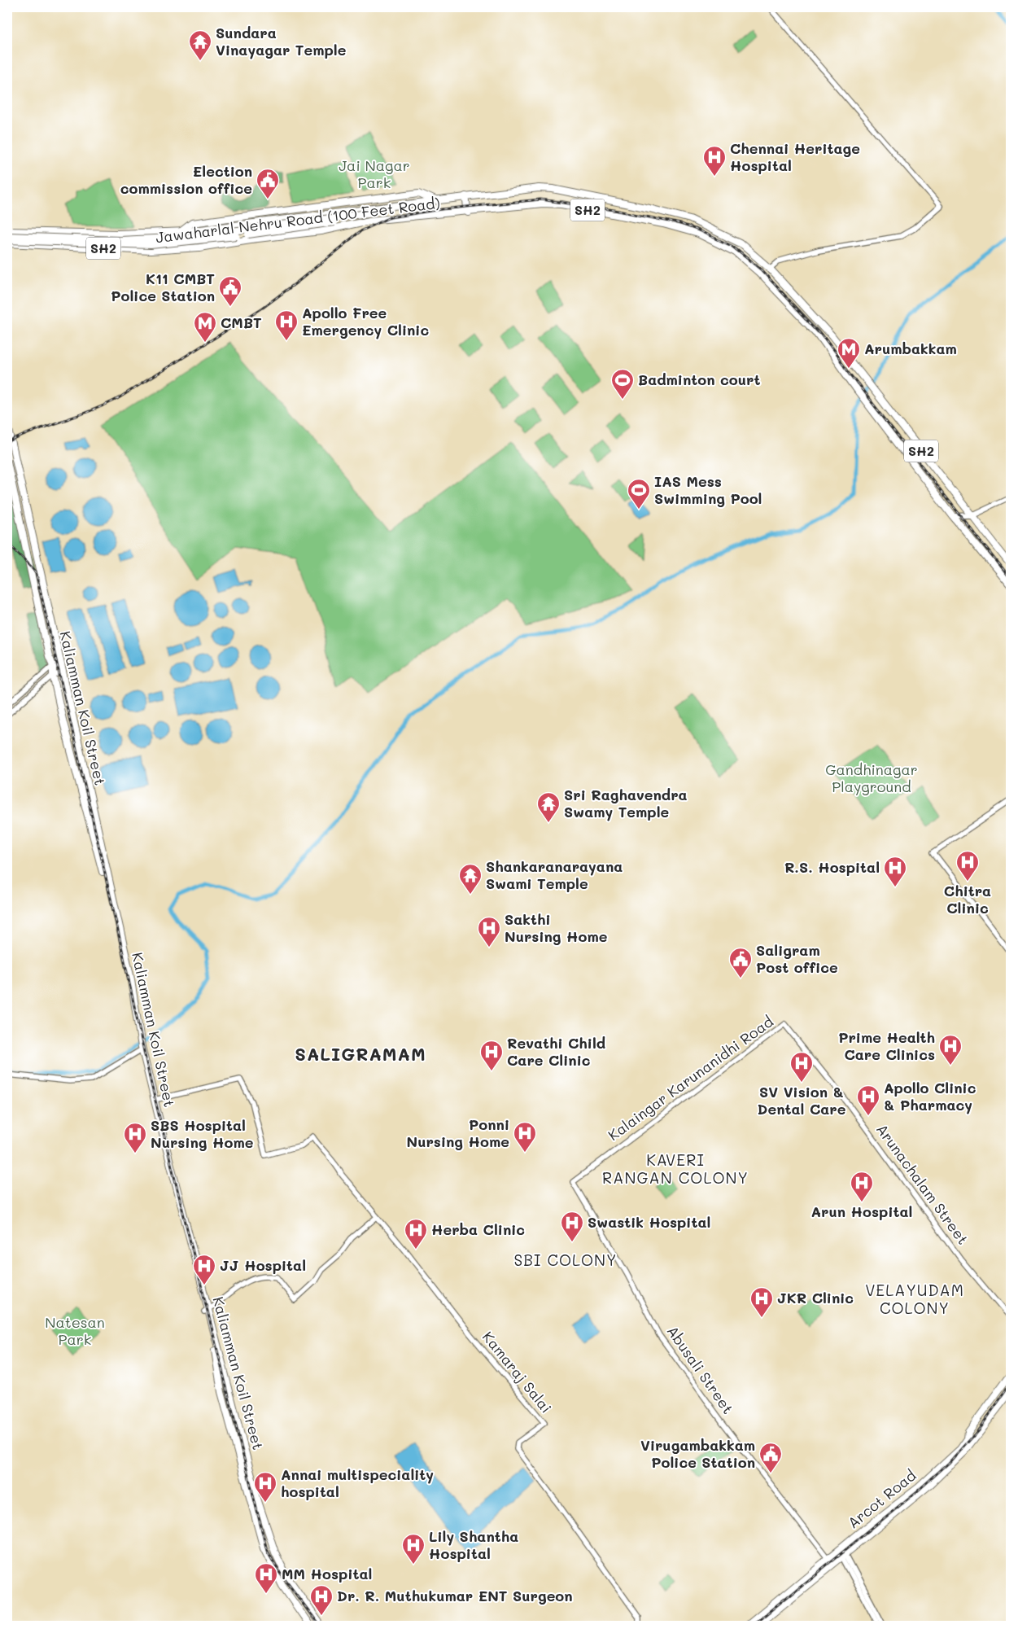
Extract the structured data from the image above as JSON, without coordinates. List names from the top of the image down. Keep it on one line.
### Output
{"streets":{"main road":["SH2","Jawaharlal Nehru Road (100 Feet Road)","Kaliamman Koil Street","Arcot Road"],"street":["Kalaingar Karunanidhi Road","Arunachalam Street","Abusali Street","Kamaraj Salai"]},"crossings":[["Kaliamman Koil Street","Kamaraj Salai"],["Kalaingar Karunanidhi Road","Arunachalam Street"],["Kalaingar Karunanidhi Road","Abusali Street"],["Abusali Street","Arcot Road"]],"districts":["SALIGRAMAM","KAVERI RANGAN COLONY","SBI COLONY","VELAYUDAM COLONY"],"parks":["Jai Nagar Park","Gandhinagar Playground","Natesan Park"],"places":{"temple":["Sundara Vinayagar Temple","Sri Raghavendra Swamy Temple","Shankaranarayana Swami Temple"],"hospital":["Chennai Heritage Hospital","Apollo Free Emergency Clinic","Chitra Clinic","R.S. Hospital","Sakthi Nursing Home","Prime Health Care Clinics","Revathi Child Care Clinic","SV Vision & Dental Care","Apollo Clinic & Pharmacy","Ponni Nursing Home","SBS Hospital Nursing Home","Arun Hospital","Swastik Hospital","Herba Clinic","JJ Hospital","JKR Clinic","Annai multispeciality hospital","Lily Shantha Hospital","MM Hospital","Dr. R. Muthukumar ENT Surgeon"],"public building":["Election commission office","K11 CMBT Police Station","Saligram Post office","Virugambakkam Police Station"],"metro station":["CMBT","Arumbakkam"],"sports":["Badminton court","IAS Mess Swimming Pool"]}}
